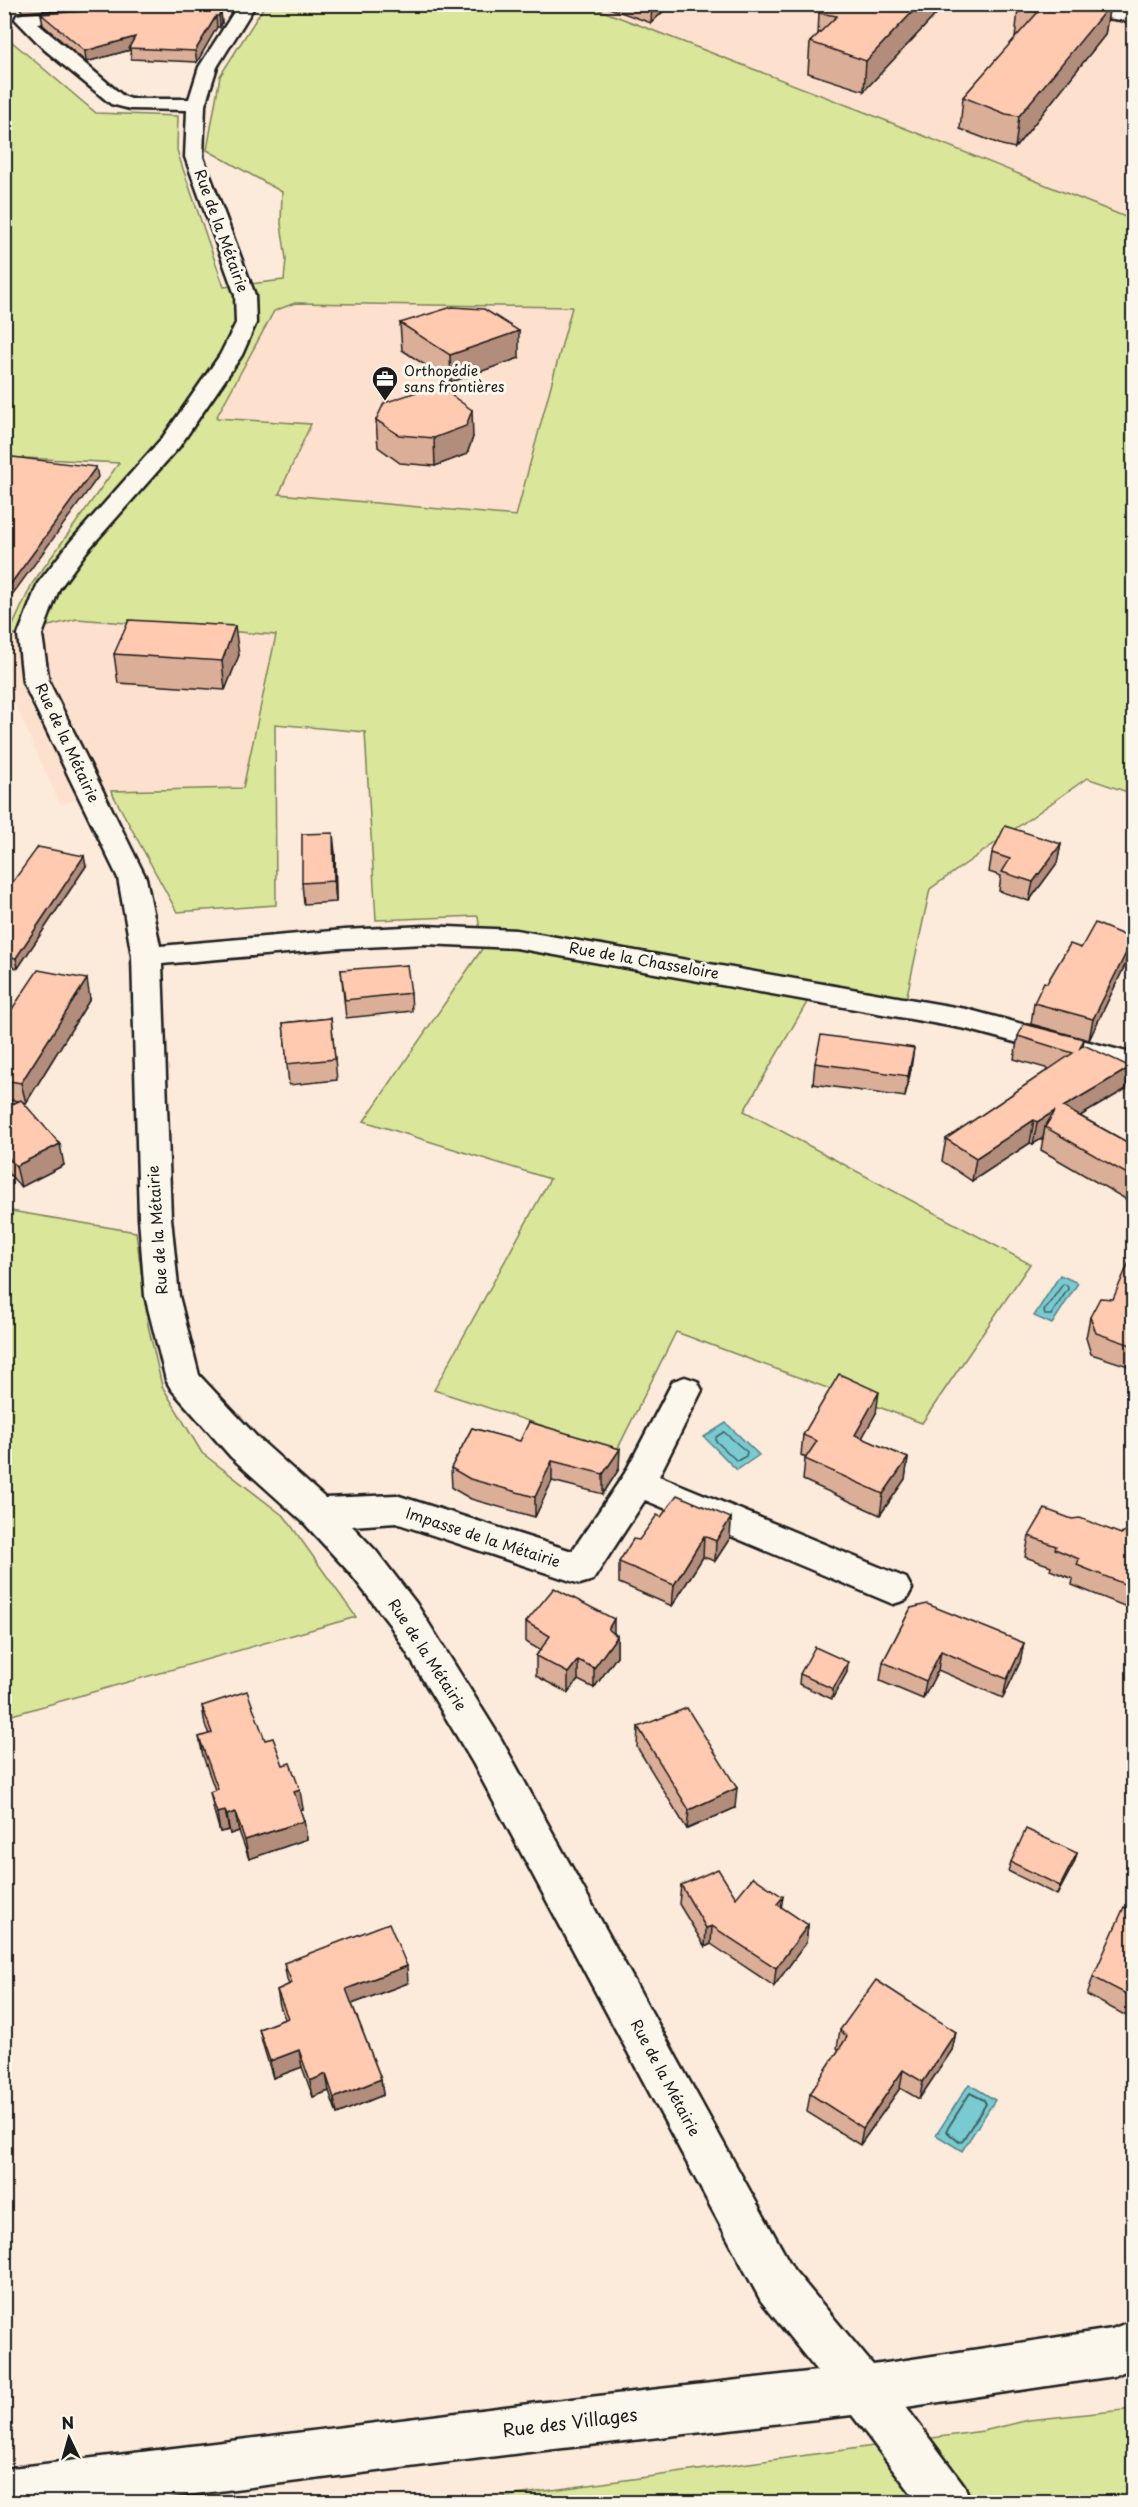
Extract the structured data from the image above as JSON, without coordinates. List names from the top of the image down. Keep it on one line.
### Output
{"streets":{"street":["Rue de la Métairie","Rue de la Chasseloire","Impasse de la Métairie","Rue des Villages"]},"crossings":[["Rue de la Métairie","Rue de la Chasseloire"],["Rue de la Métairie","Impasse de la Métairie"],["Rue de la Métairie","Rue des Villages"]],"places":{"office":["Orthopédie sans frontières"]},"north":"top"}
